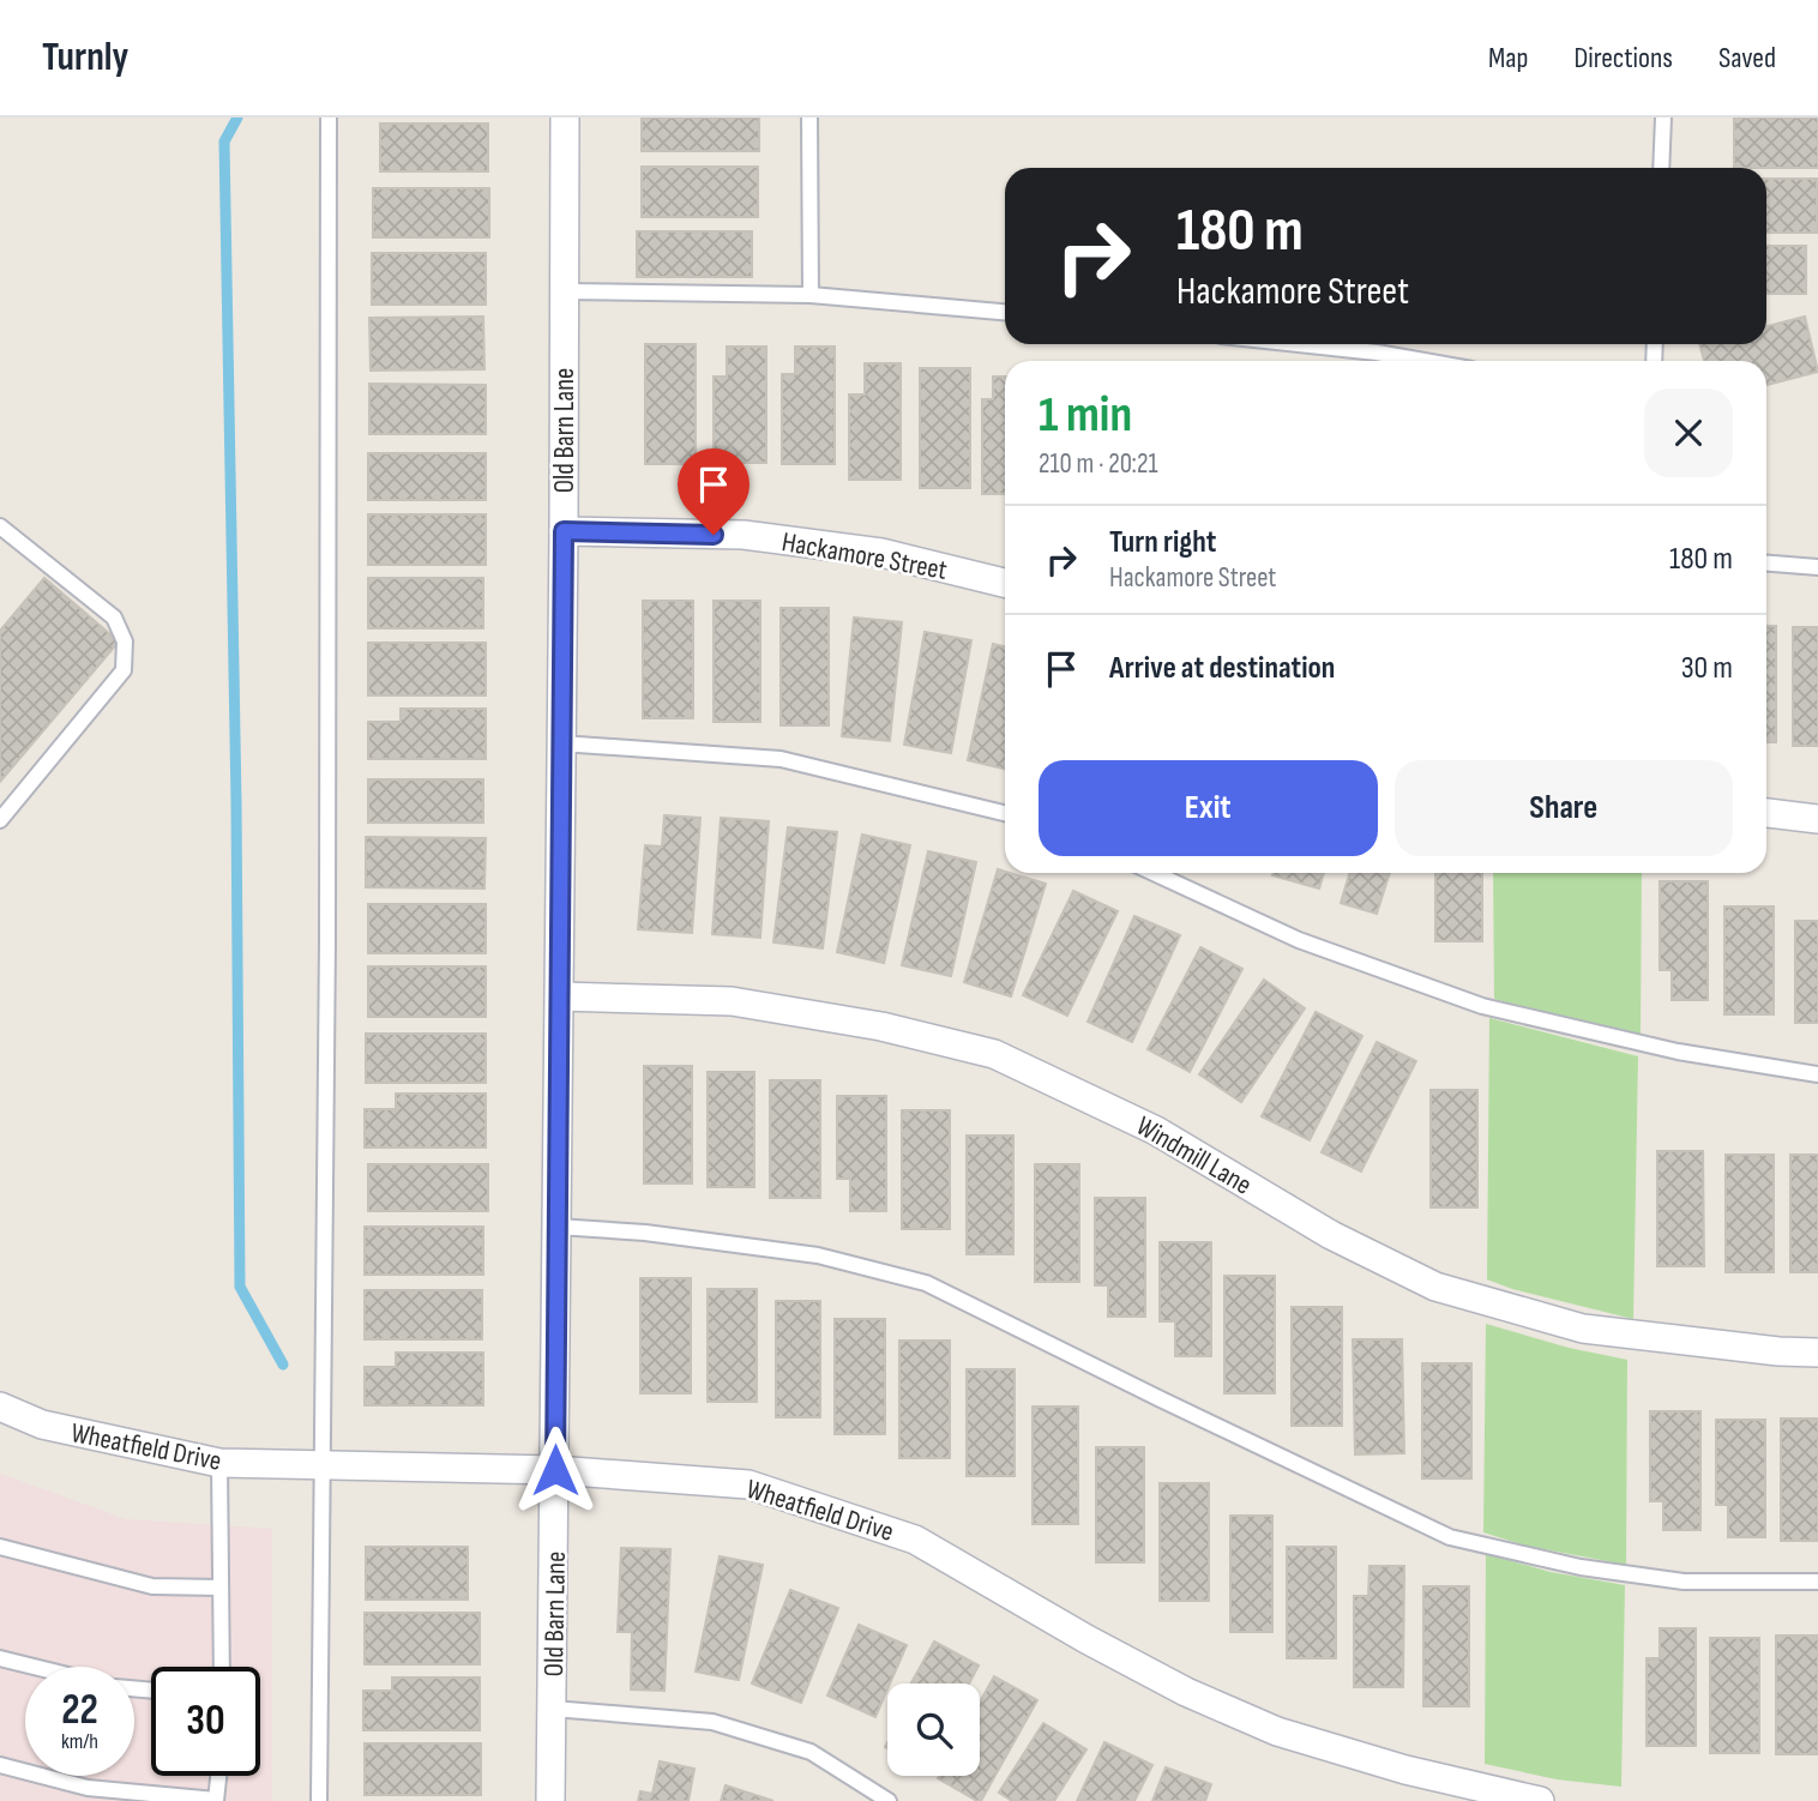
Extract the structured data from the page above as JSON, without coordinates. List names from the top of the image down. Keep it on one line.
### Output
{"streets":{"street":["Old Barn Lane","Hackamore Street","Windmill Lane","Wheatfield Drive"]},"crossings":[["Old Barn Lane","Hackamore Street"],["Old Barn Lane","Windmill Lane"],["Old Barn Lane","Wheatfield Drive"]],"page":{"header":"Turnly","nav":["Map","Directions","Saved"],"turn":["180 m","Hackamore Street"],"heading":["1 min","210 m · 20:21"],"list":[{"name":"Turn right","note":"Hackamore Street","value":"180 m"},{"name":"Arrive at destination","value":"30 m"}],"buttons":["Exit","Share"],"speed":"22 km/h","limit":"30"}}
